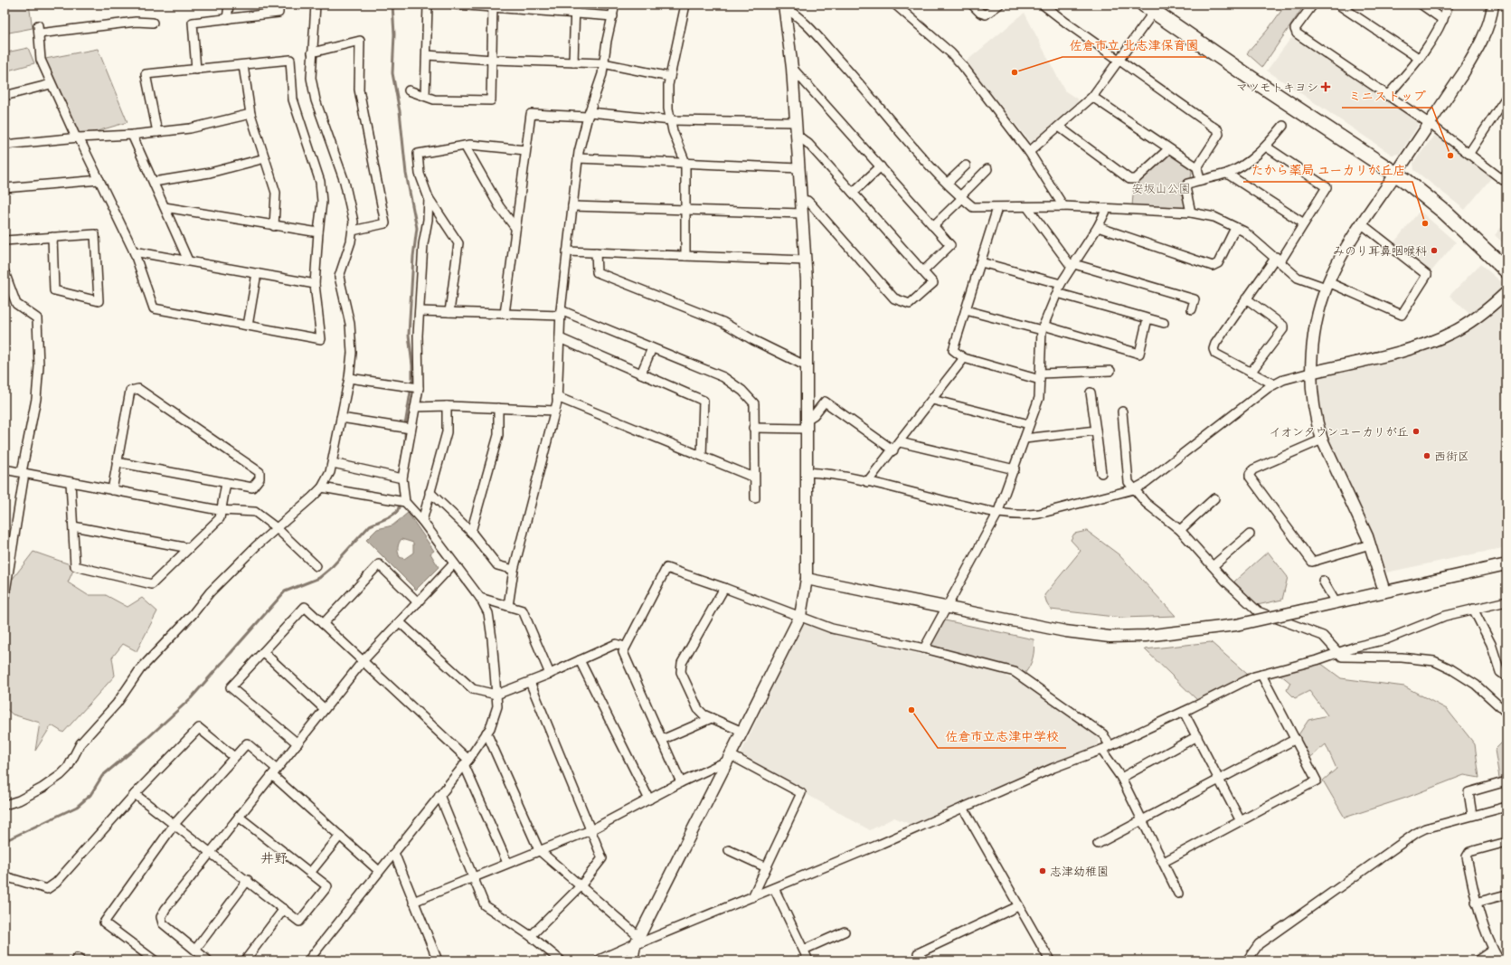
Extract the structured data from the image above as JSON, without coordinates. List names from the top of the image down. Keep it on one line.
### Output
{"districts":["井野"],"parks":["安坂山公園"],"places":{"other":["佐倉市立 北志津保育園","ミニストップ","たから薬局 ユーカリが丘店","みのり耳鼻咽喉科","イオンタウンユーカリが丘","西街区","佐倉市立志津中学校","志津幼稚園"],"health":["マツモトキヨシ"]}}
